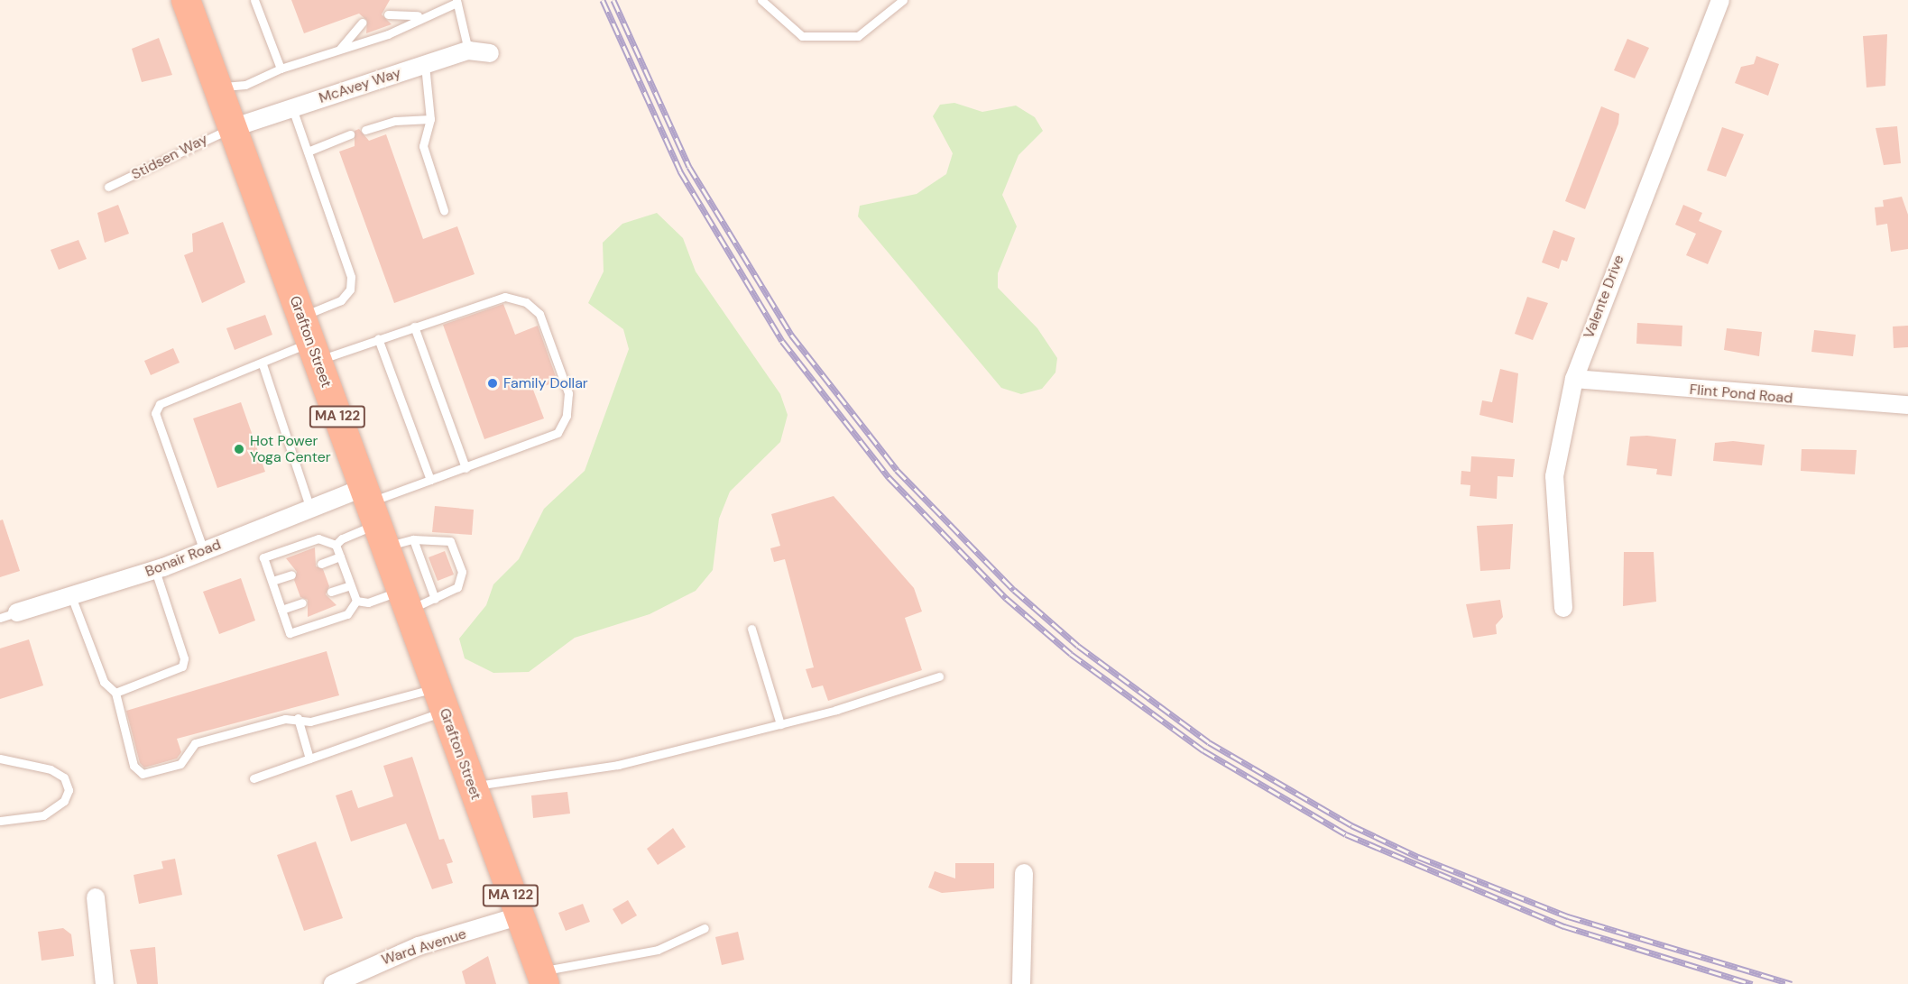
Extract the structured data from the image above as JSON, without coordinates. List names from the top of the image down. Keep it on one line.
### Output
{"streets":{"highway":["Grafton Street","MA 122"],"street":["McAvey Way","Valente Drive","Flint Pond Road","Bonair Road","Ward Avenue"],"lane":["Stidsen Way"]},"crossings":[["McAvey Way","Stidsen Way"],["McAvey Way","Grafton Street"],["Stidsen Way","Grafton Street"],["Valente Drive","Flint Pond Road"],["Grafton Street","MA 122"],["Grafton Street","Bonair Road"],["MA 122","Ward Avenue"]],"places":["Family Dollar","Hot Power Yoga Center"]}
